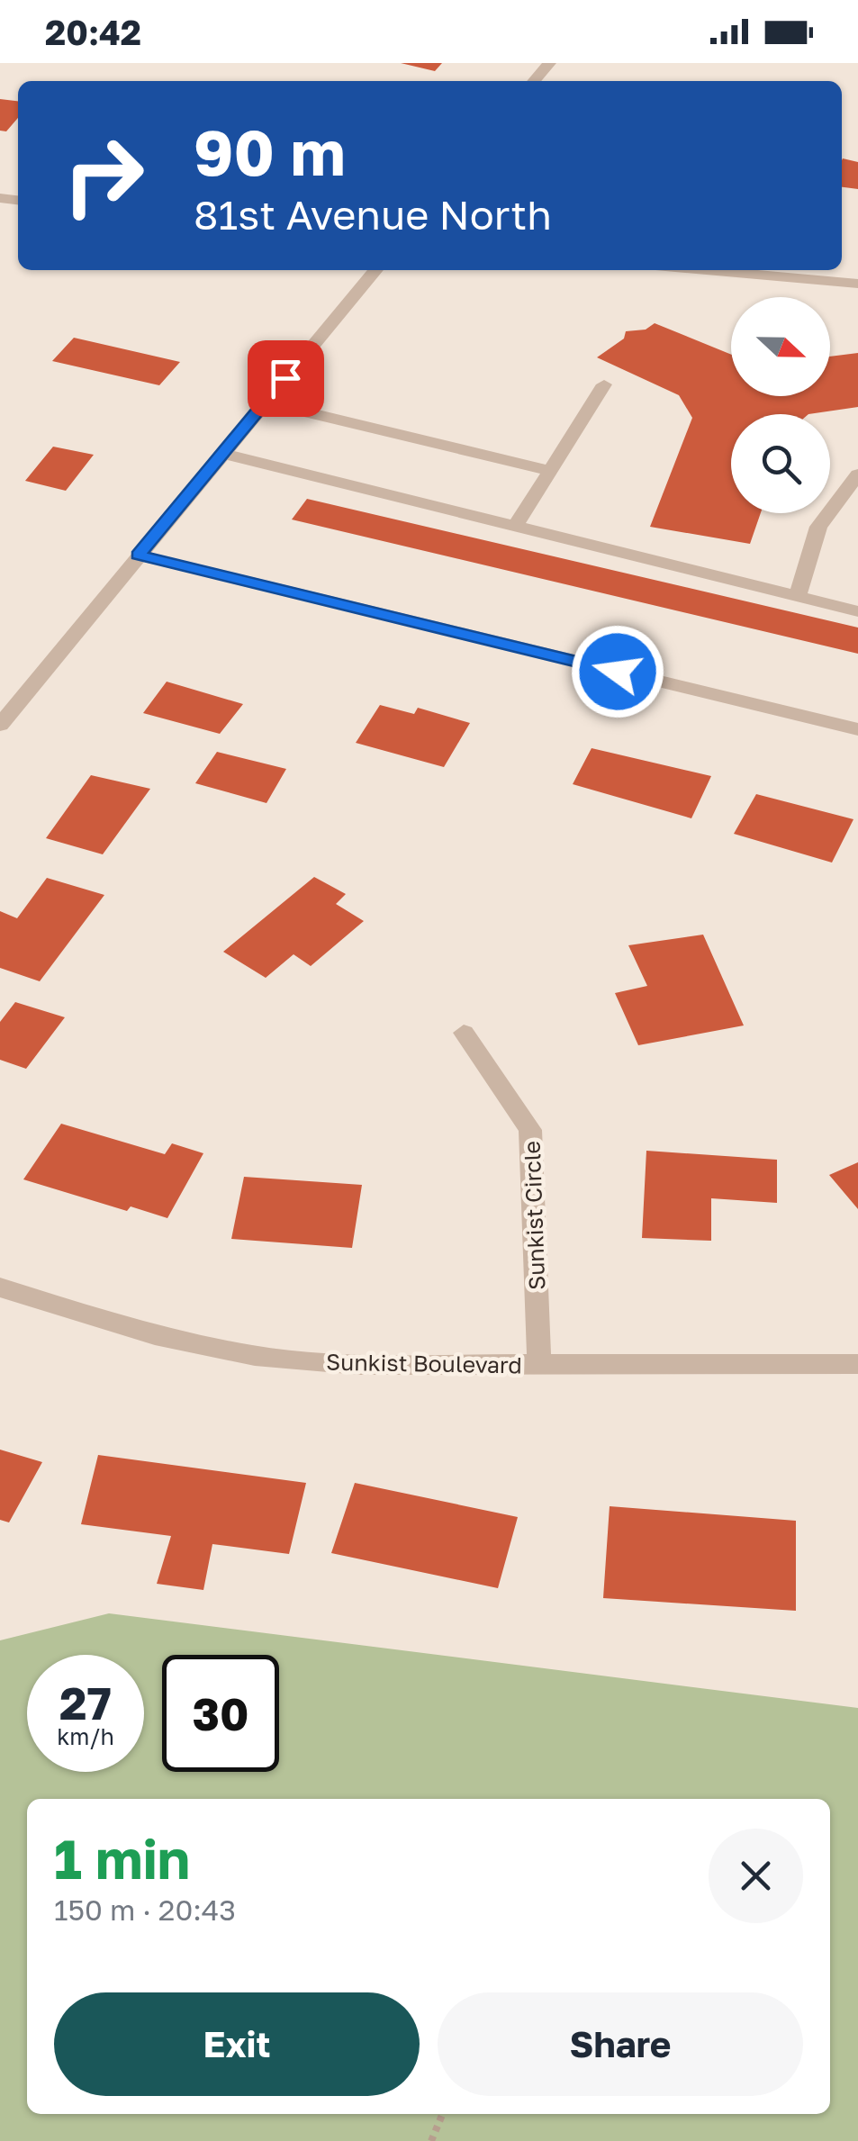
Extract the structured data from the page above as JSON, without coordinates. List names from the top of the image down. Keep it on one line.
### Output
{"streets":{"street":["Sunkist Circle","Sunkist Boulevard"]},"crossings":[["Sunkist Circle","Sunkist Boulevard"]],"north":"right","page":{"status":"20:42","turn":["90 m","81st Avenue North"],"speed":"27 km/h","limit":"30","heading":["1 min","150 m · 20:43"],"buttons":["Exit","Share"]}}
